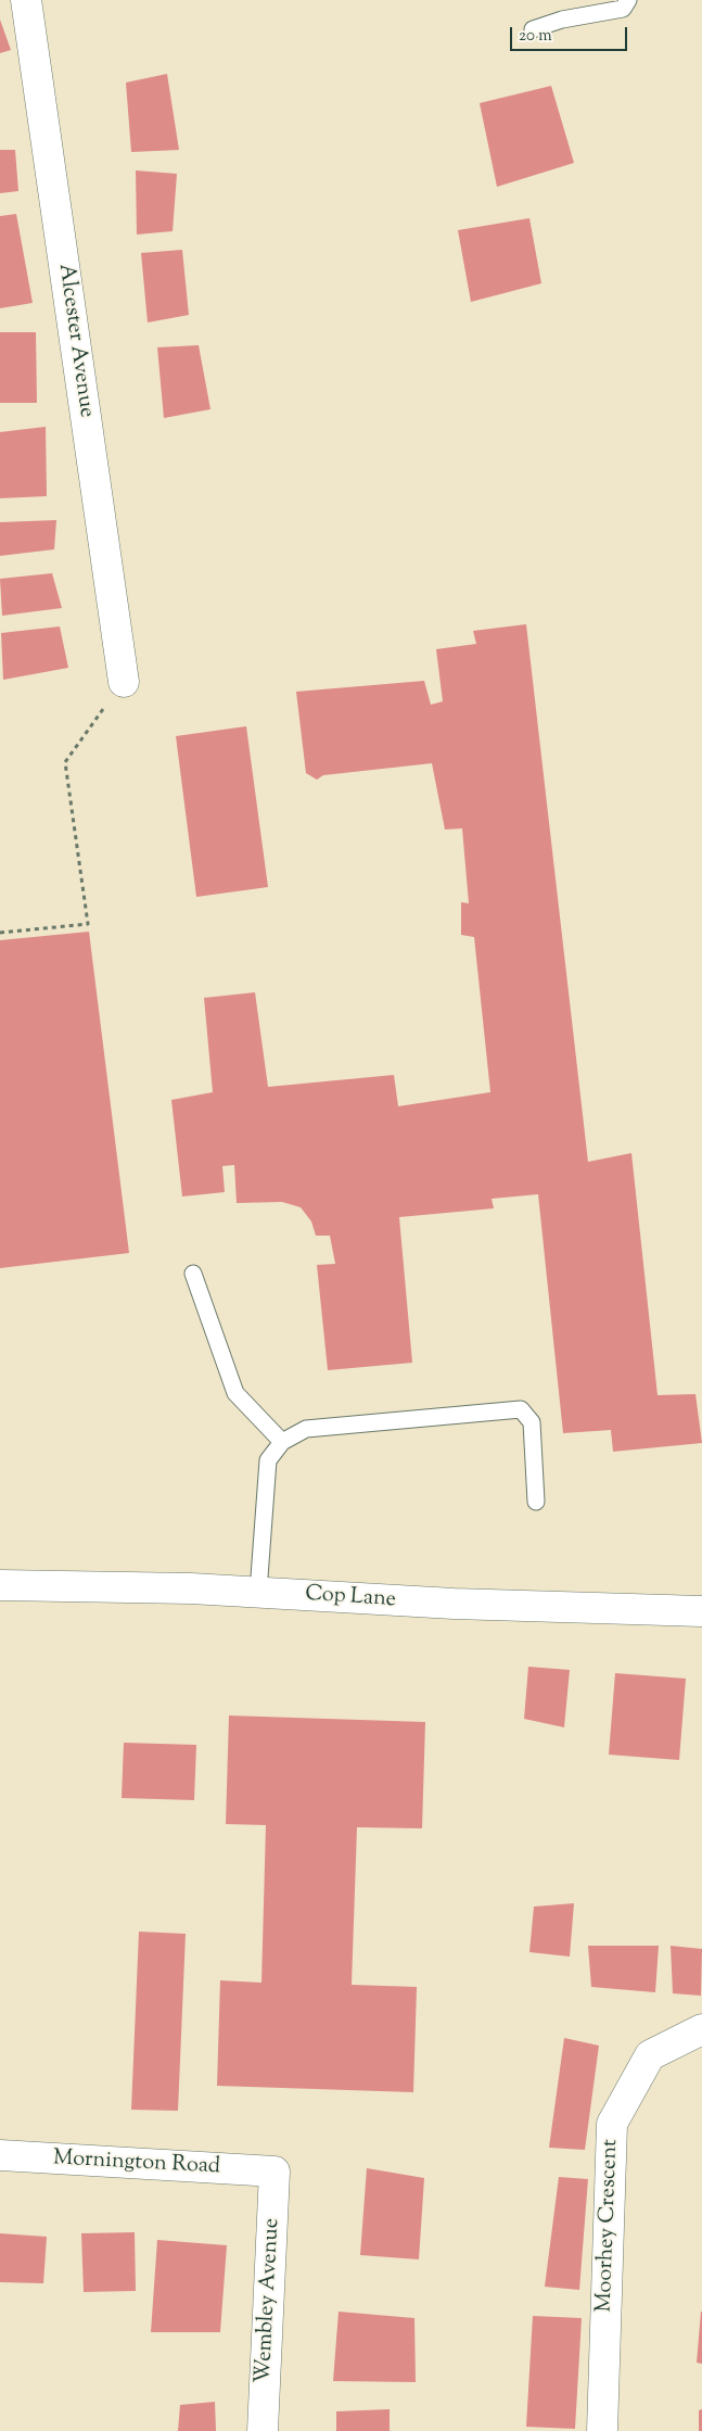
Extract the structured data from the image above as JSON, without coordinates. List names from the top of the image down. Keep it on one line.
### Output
{"streets":{"street":["Alcester Avenue","Cop Lane","Mornington Road","Moorhey Crescent","Wembley Avenue"]},"crossings":[["Mornington Road","Wembley Avenue"]],"scale_bar":"20 m"}
